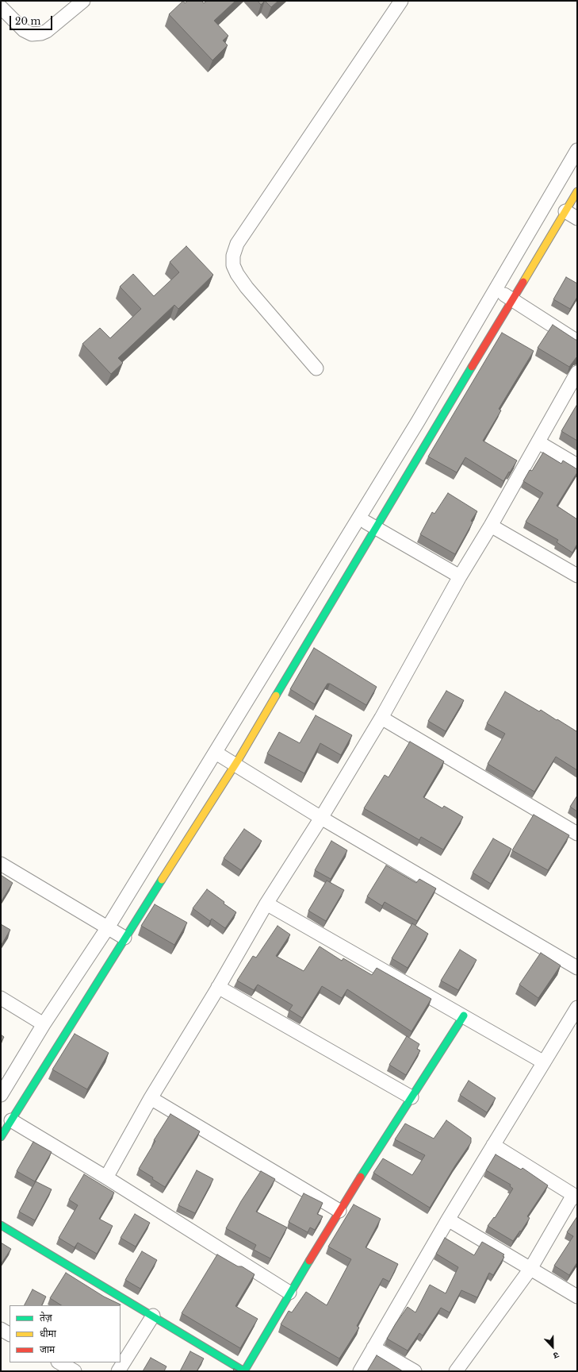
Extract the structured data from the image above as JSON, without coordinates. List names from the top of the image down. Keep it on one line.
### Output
{"legend":["तेज़","धीमा","जाम"],"scale_bar":"20 m","north":"bottom"}
